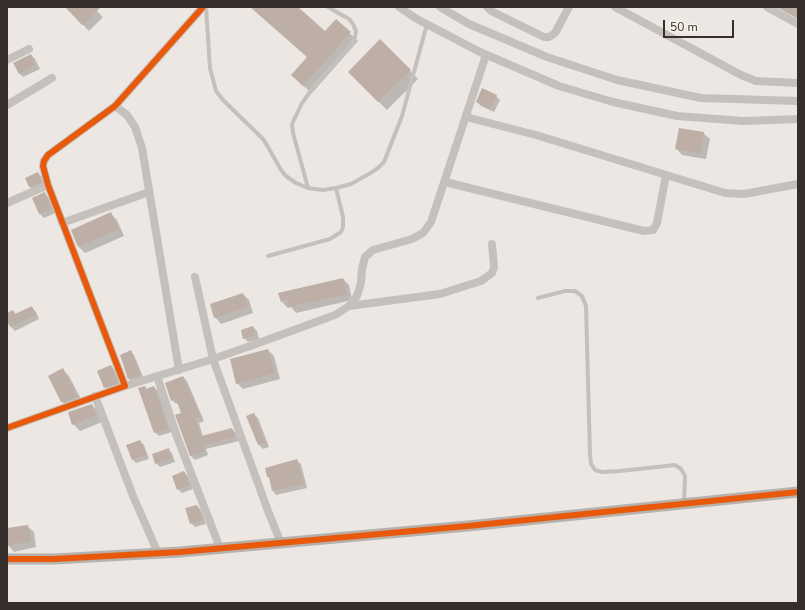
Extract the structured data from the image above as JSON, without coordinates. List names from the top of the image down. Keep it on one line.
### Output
{"scale_bar":"50 m"}
